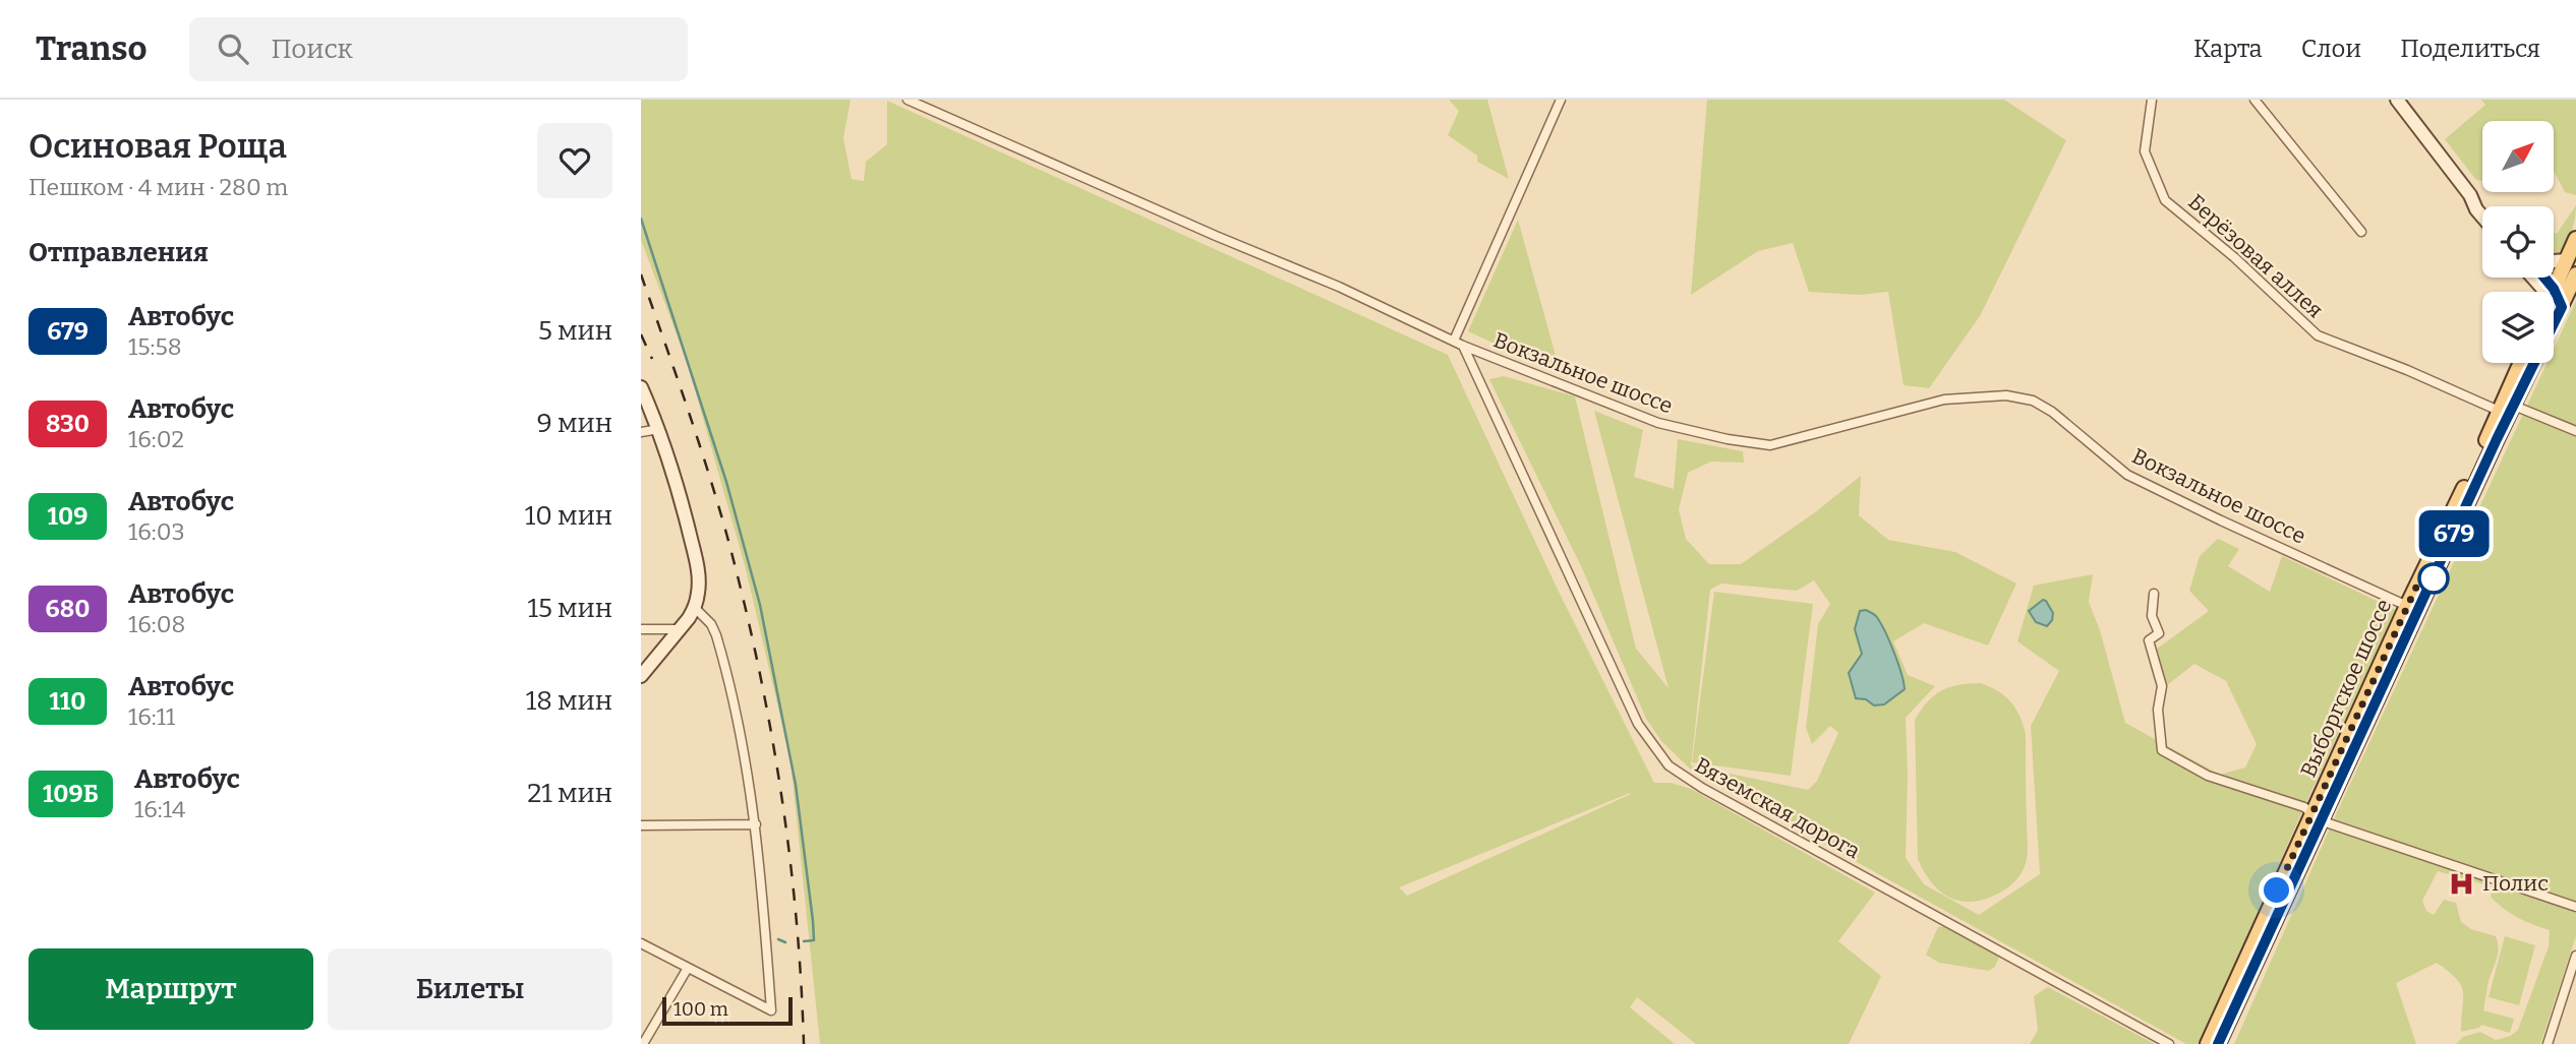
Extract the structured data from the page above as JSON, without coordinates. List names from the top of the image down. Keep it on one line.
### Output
{"streets":{"main road":["Выборгское шоссе"],"street":["Берёзовая аллея","Вокзальное шоссе","Вяземская дорога"]},"crossings":[["Берёзовая аллея","Выборгское шоссе"],["Вокзальное шоссе","Выборгское шоссе"],["Вокзальное шоссе","Вяземская дорога"]],"places":{"hospital":["Полис"]},"lines":["bus line 679"],"scale_bar":"100 m","north":"top right","page":{"header":"Transo","search":"Поиск","nav":["Карта","Слои","Поделиться"],"heading":[["Осиновая Роща","Пешком · 4 мин · 280 m"],"Отправления"],"on_map":"679","list":[{"mark":"679","name":"Автобус","note":"15:58","value":"5 мин"},{"mark":"830","name":"Автобус","note":"16:02","value":"9 мин"},{"mark":"109","name":"Автобус","note":"16:03","value":"10 мин"},{"mark":"680","name":"Автобус","note":"16:08","value":"15 мин"},{"mark":"110","name":"Автобус","note":"16:11","value":"18 мин"},{"mark":"109Б","name":"Автобус","note":"16:14","value":"21 мин"}],"buttons":["Маршрут","Билеты"],"scale":"100 m"}}
